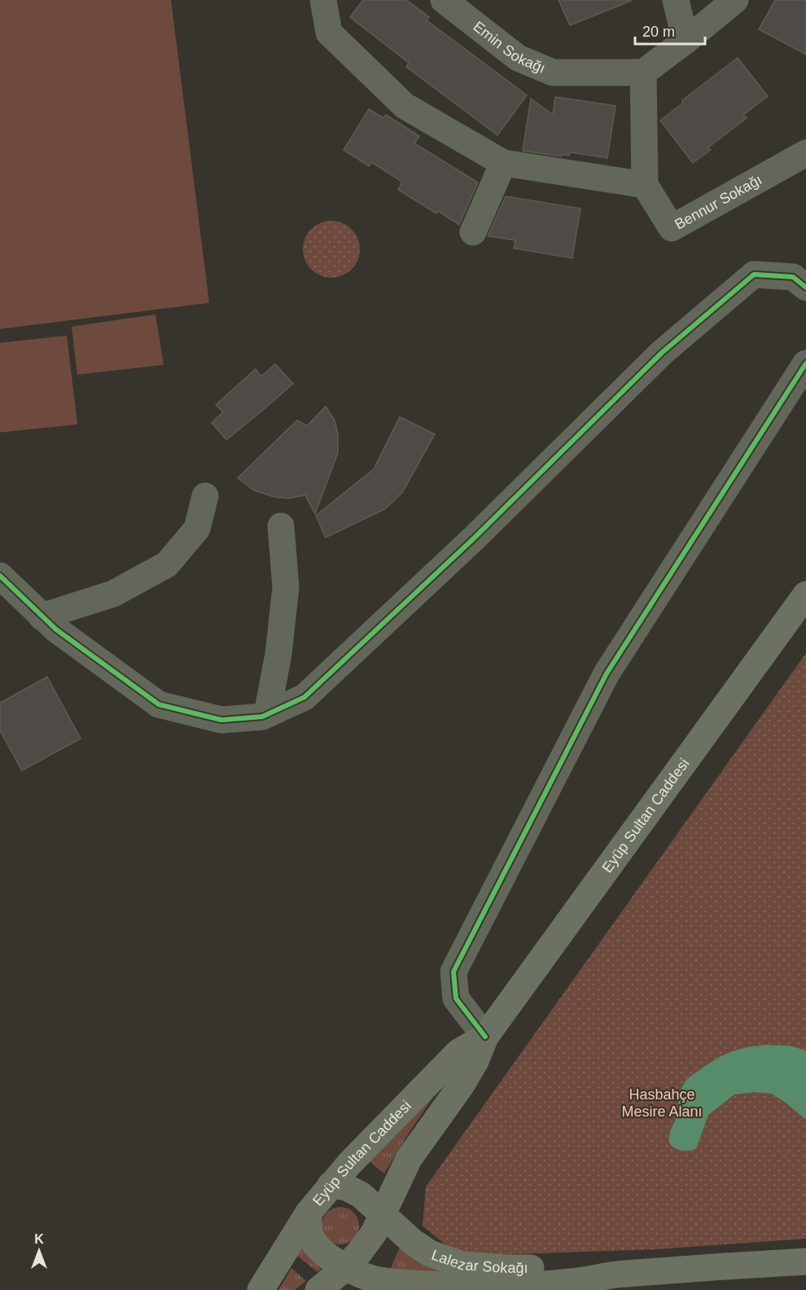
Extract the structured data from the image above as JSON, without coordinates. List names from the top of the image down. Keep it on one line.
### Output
{"streets":{"main road":["Eyüp Sultan Caddesi","Lalezar Sokağı"],"street":["Emin Sokağı","Bennur Sokağı"]},"crossings":[["Eyüp Sultan Caddesi","Lalezar Sokağı"]],"parks":["Hasbahçe Mesire Alanı"],"scale_bar":"20 m","north":"top"}
